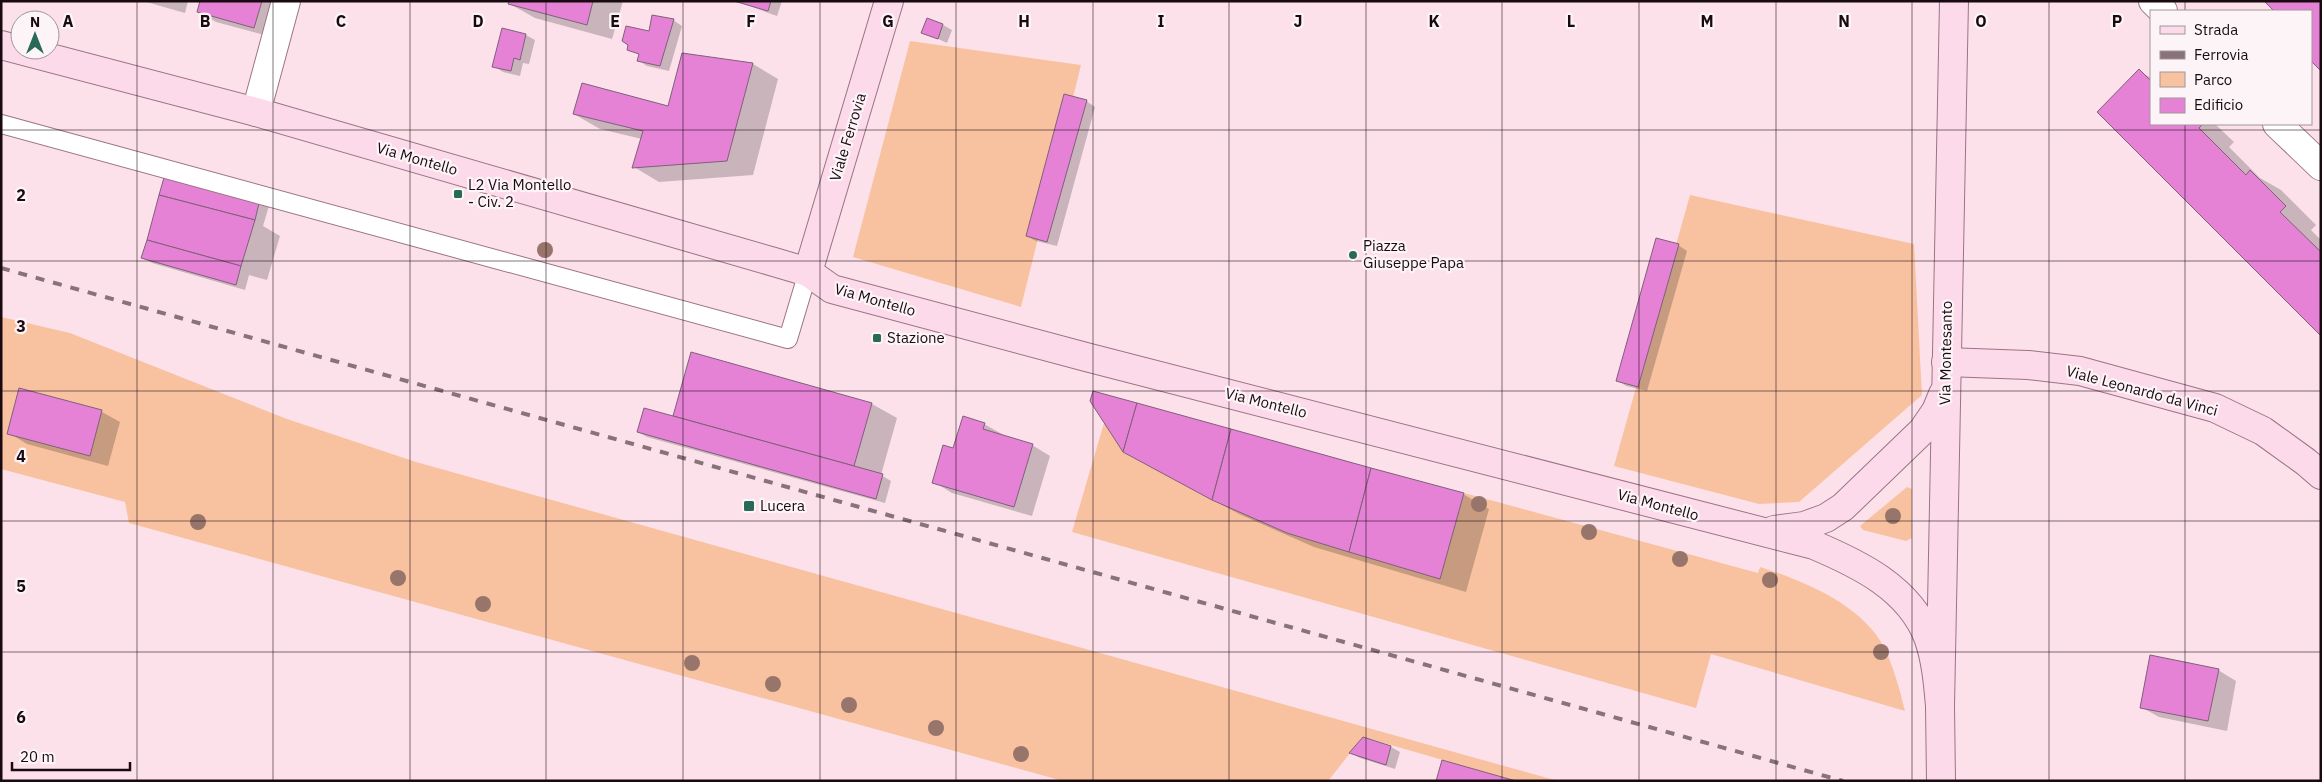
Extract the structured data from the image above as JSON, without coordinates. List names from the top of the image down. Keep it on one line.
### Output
{"streets":{"main road":["Viale Ferrovia","Via Montello","Via Montesanto","Viale Leonardo da Vinci"]},"crossings":[["Viale Ferrovia","Via Montello"],["Via Montello","Via Montesanto"],["Via Montello","Viale Leonardo da Vinci"],["Via Montesanto","Viale Leonardo da Vinci"]],"places":{"transit":["L2 Via Montello - Civ. 2","Stazione","Lucera"],"other":["Piazza Giuseppe Papa"]},"legend":["Strada","Ferrovia","Parco","Edificio"],"scale_bar":"20 m","north":"top","grid":{"columns":["A","B","C","D","E","F","G","H","I","J","K","L","M","N","O","P"],"rows":["2","3","4","5","6"]}}
